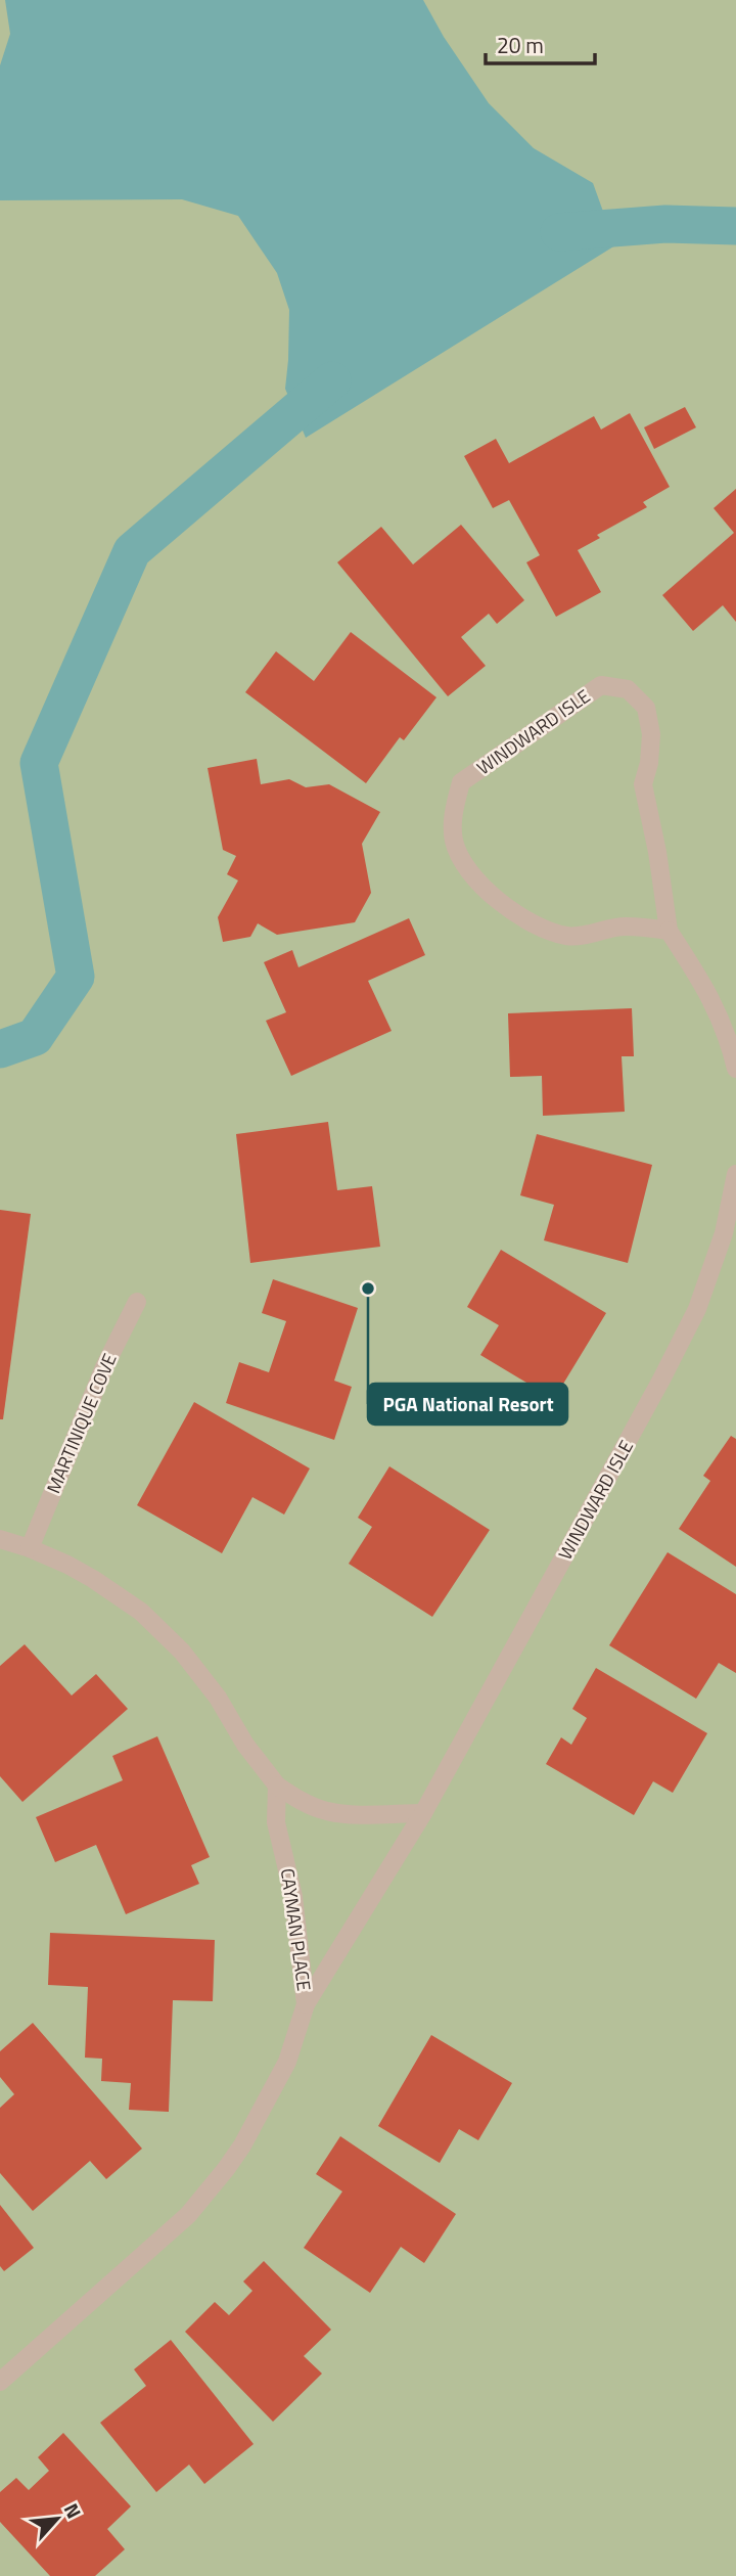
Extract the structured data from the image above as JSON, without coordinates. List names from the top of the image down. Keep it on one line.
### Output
{"streets":{"street":["WINDWARD ISLE","MARTINIQUE COVE","CAYMAN PLACE"]},"crossings":[["WINDWARD ISLE","CAYMAN PLACE"]],"places":["PGA National Resort"],"scale_bar":"20 m","north":"top right"}
